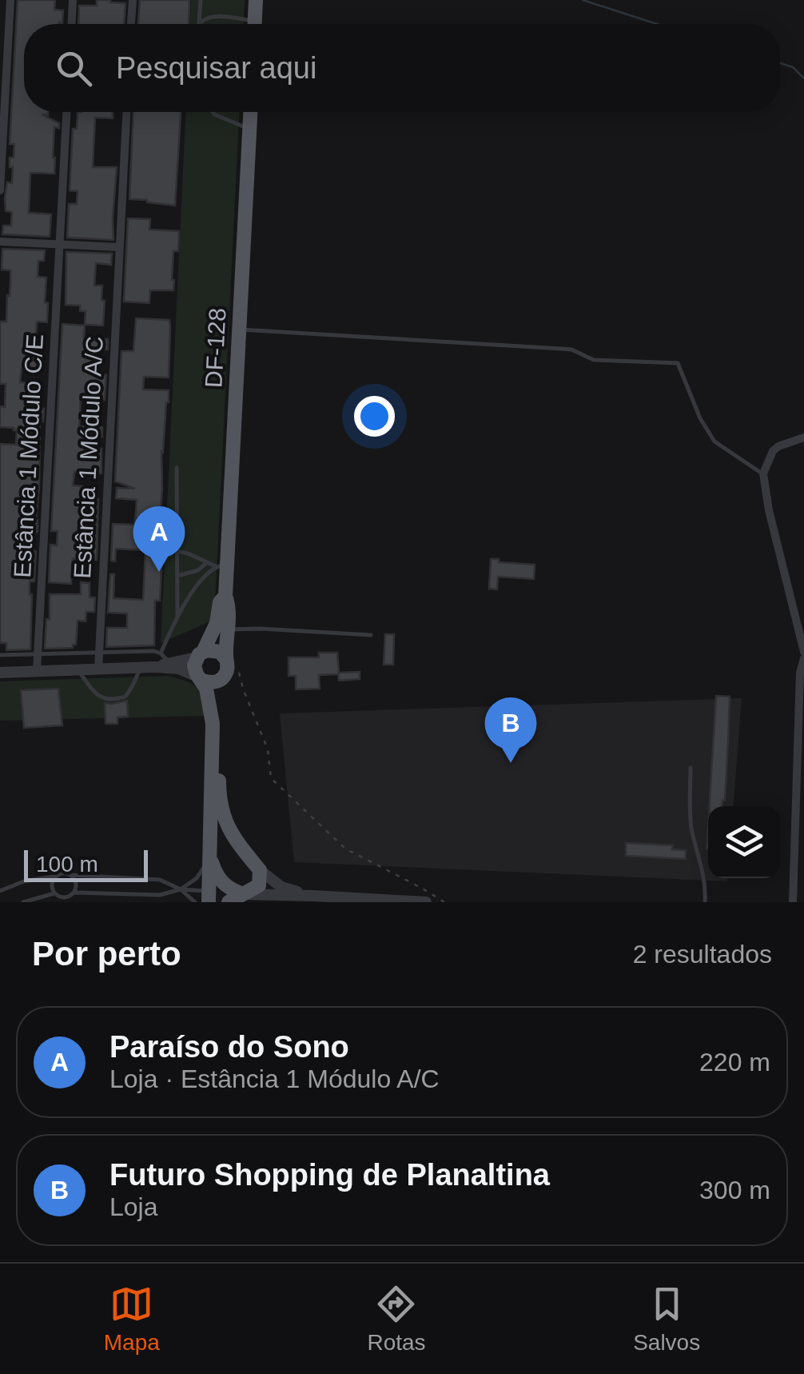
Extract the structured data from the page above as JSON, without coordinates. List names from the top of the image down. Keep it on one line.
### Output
{"streets":{"main road":["DF-128"],"street":["Estância 1 Módulo C/E","Estância 1 Módulo A/C"]},"scale_bar":"100 m","page":{"search":"Pesquisar aqui","pins":["A","B"],"scale":"100 m","heading":["Por perto","2 resultados"],"list":[{"mark":"A","name":"Paraíso do Sono","note":"Loja · Estância 1 Módulo A/C","value":"220 m"},{"mark":"B","name":"Futuro Shopping de Planaltina","note":"Loja","value":"300 m"}],"nav":["Mapa","Rotas","Salvos"]}}
